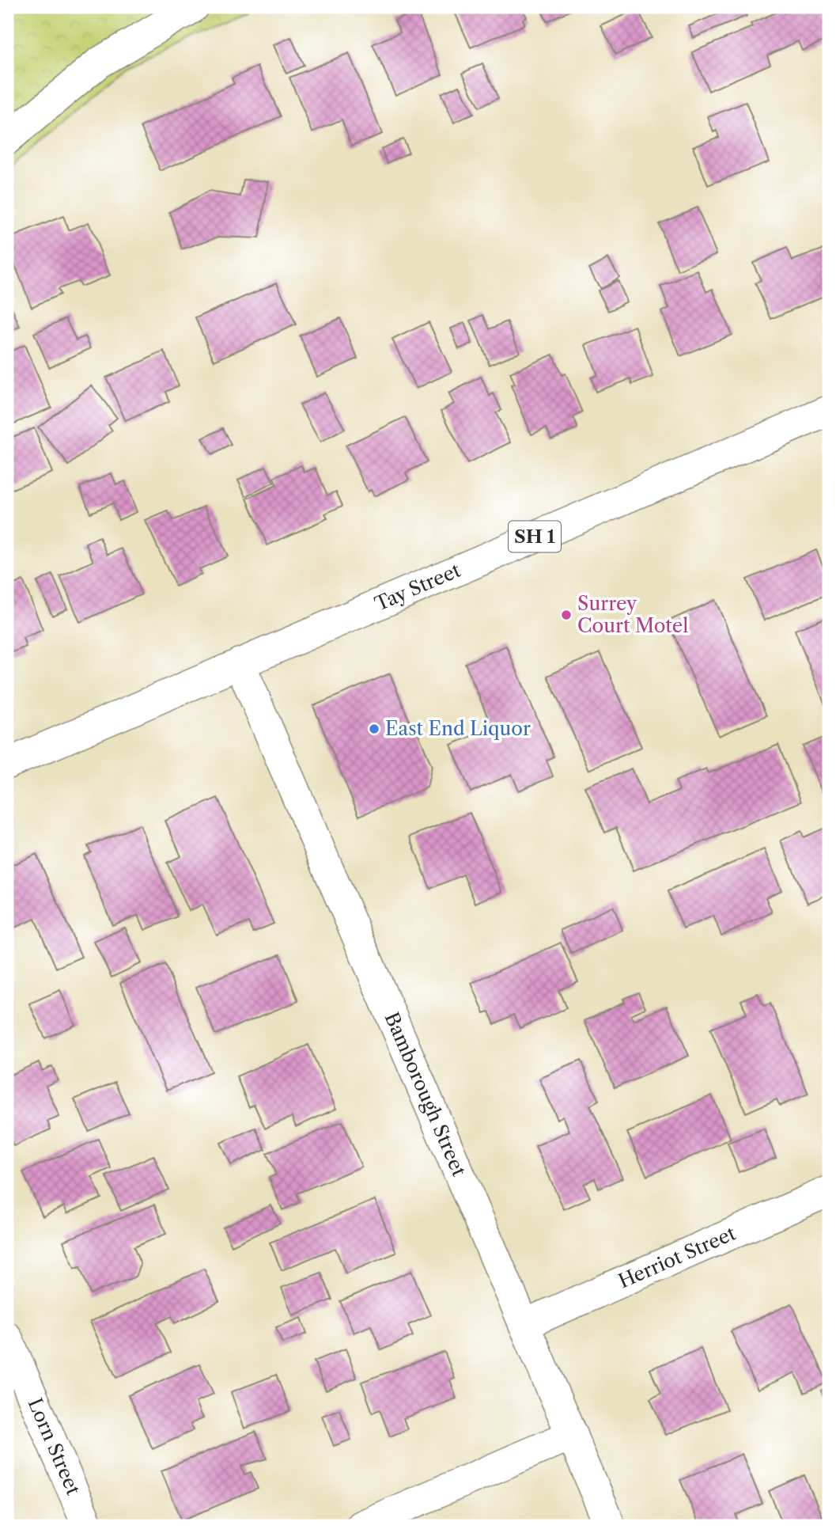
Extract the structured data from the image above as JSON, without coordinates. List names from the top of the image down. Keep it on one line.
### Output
{"streets":{"main road":["SH 1","Tay Street","Bamborough Street","Herriot Street","Lorn Street"]},"crossings":[["Tay Street","Bamborough Street"],["Bamborough Street","Herriot Street"]],"places":["Surrey Court Motel","East End Liquor"]}
